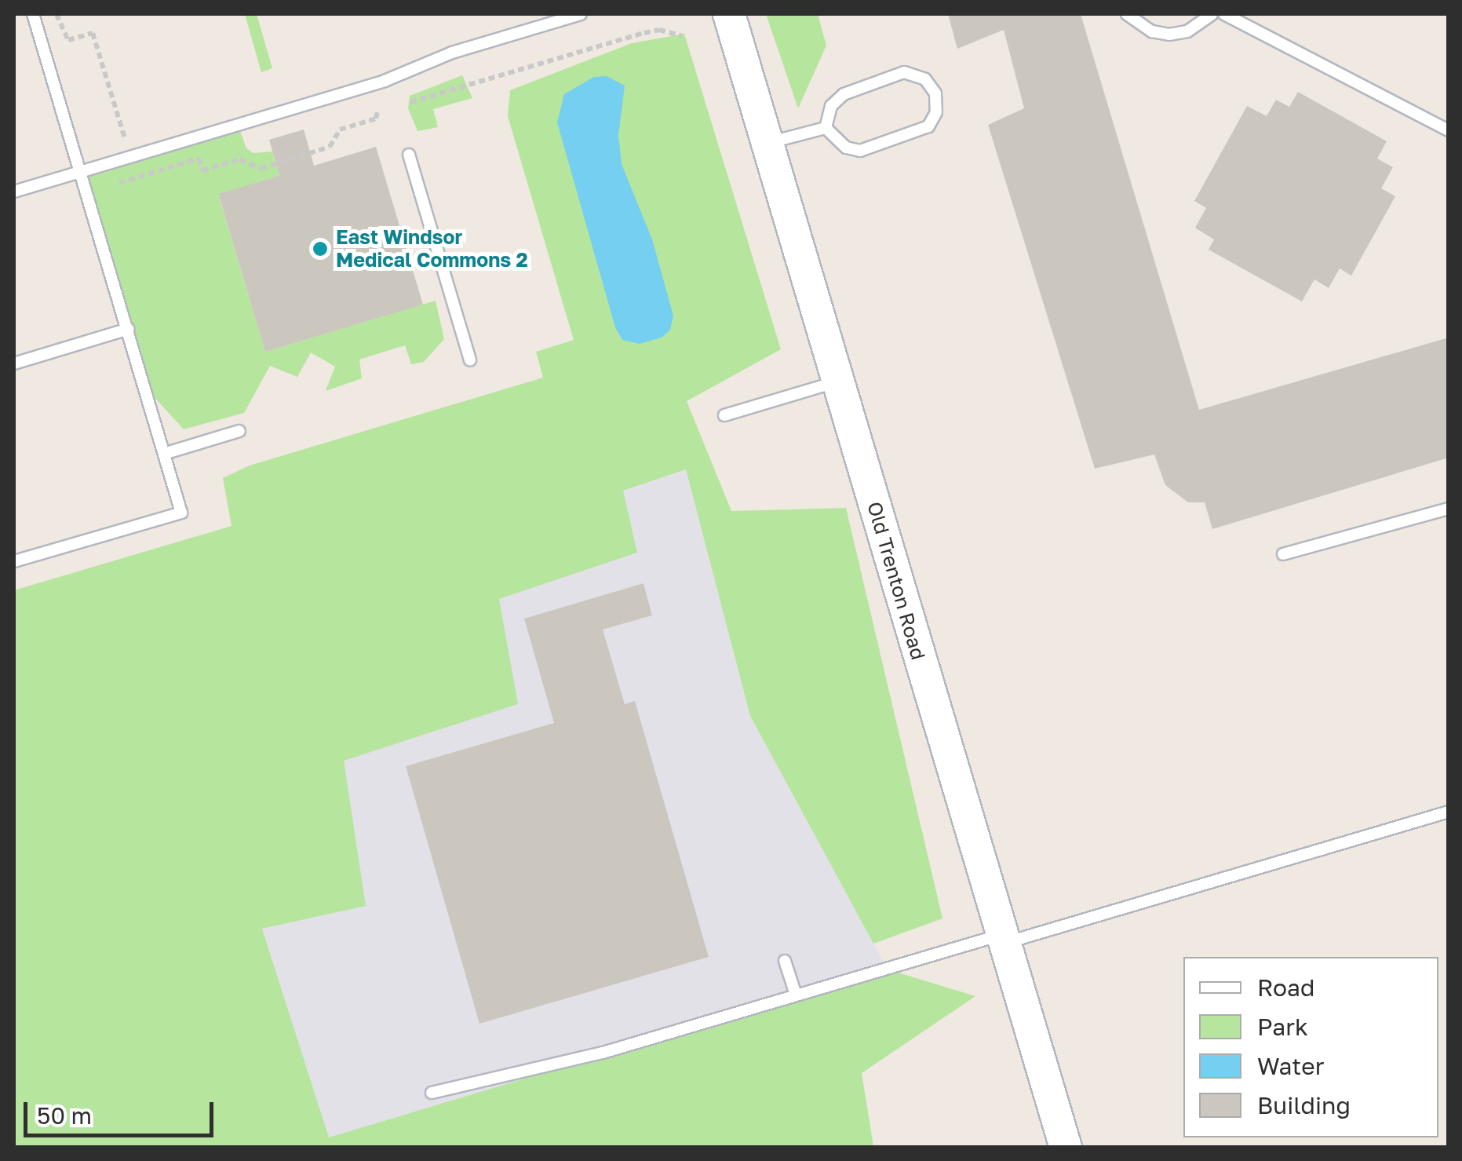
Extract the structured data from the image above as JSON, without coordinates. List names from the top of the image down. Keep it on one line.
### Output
{"streets":{"main road":["Old Trenton Road"]},"places":["East Windsor Medical Commons 2"],"legend":["Road","Park","Water","Building"],"scale_bar":"50 m"}
